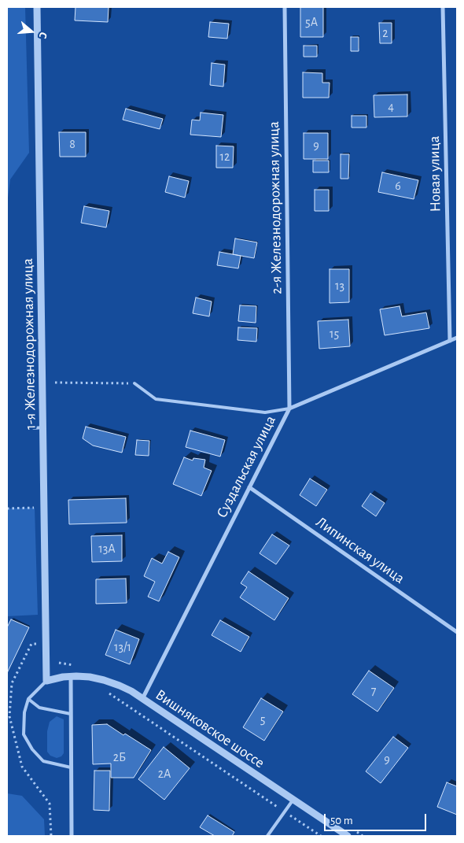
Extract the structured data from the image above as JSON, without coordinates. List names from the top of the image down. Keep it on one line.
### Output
{"streets":{"street":["Новая улица","2-я Железнодорожная улица","1-я Железнодорожная улица","Суздальская улица","Липинская улица","Вишняковское шоссе"]},"crossings":[["Новая улица","Суздальская улица"],["2-я Железнодорожная улица","Суздальская улица"],["1-я Железнодорожная улица","Вишняковское шоссе"],["Суздальская улица","Липинская улица"],["Суздальская улица","Вишняковское шоссе"]],"house_numbers":["5А","2","4","8","9","12","6","13","15","13А","13/1","7","5","2Б","9","2А"],"scale_bar":"50 m","north":"right"}
